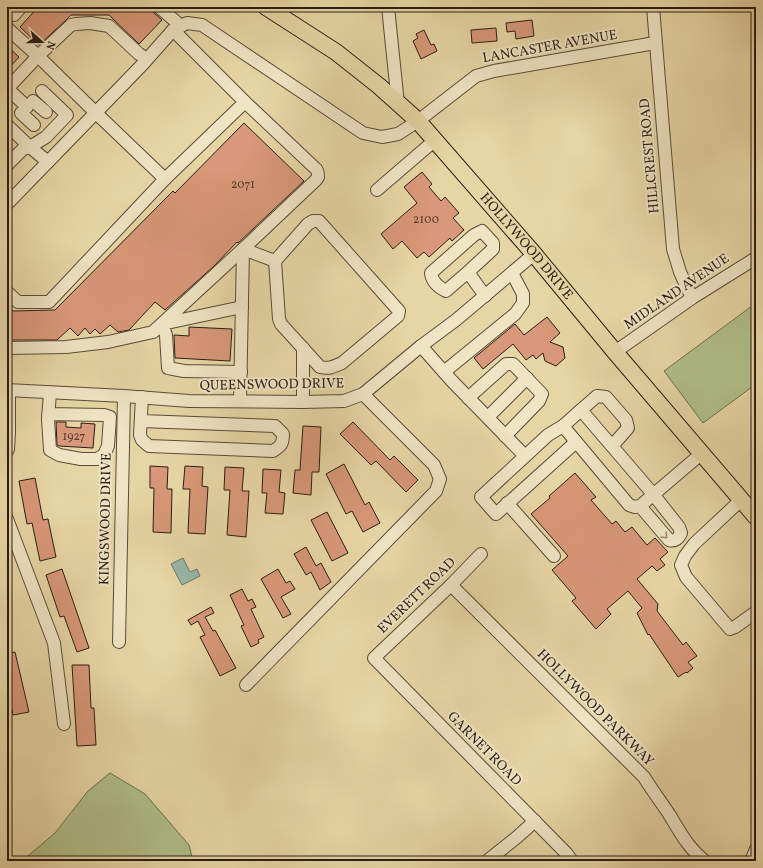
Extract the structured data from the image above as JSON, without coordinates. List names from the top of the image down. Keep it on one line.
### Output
{"streets":{"main road":["HOLLYWOOD DRIVE"],"street":["LANCASTER AVENUE","HILLCREST ROAD","MIDLAND AVENUE","QUEENSWOOD DRIVE","KINGSWOOD DRIVE","EVERETT ROAD","HOLLYWOOD PARKWAY","GARNET ROAD"]},"crossings":[["LANCASTER AVENUE","HILLCREST ROAD"],["LANCASTER AVENUE","HOLLYWOOD DRIVE"],["HILLCREST ROAD","MIDLAND AVENUE"],["HOLLYWOOD DRIVE","MIDLAND AVENUE"],["HOLLYWOOD DRIVE","QUEENSWOOD DRIVE"],["QUEENSWOOD DRIVE","KINGSWOOD DRIVE"],["EVERETT ROAD","HOLLYWOOD PARKWAY"],["EVERETT ROAD","GARNET ROAD"]],"house_numbers":["2071","2100","1927"],"north":"right"}
